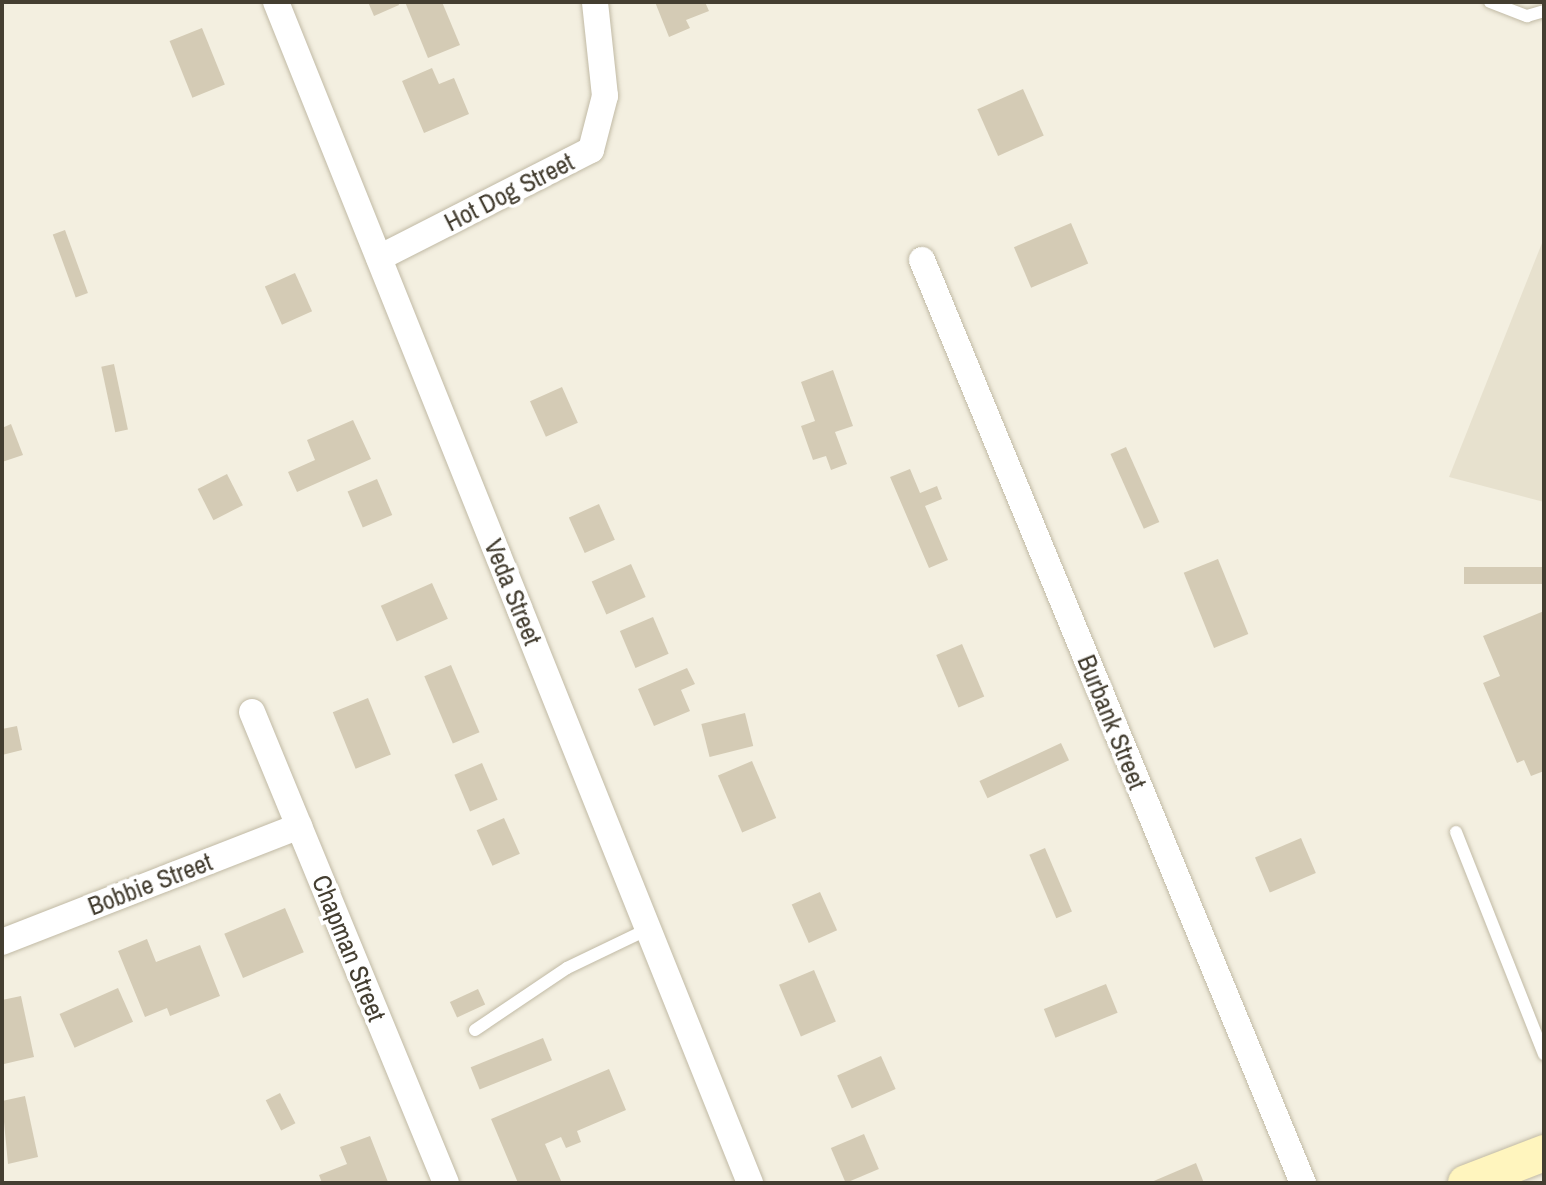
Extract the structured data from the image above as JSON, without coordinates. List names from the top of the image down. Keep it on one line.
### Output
{"streets":{"street":["Hot Dog Street","Veda Street","Burbank Street","Bobbie Street","Chapman Street"]},"crossings":[["Hot Dog Street","Veda Street"],["Bobbie Street","Chapman Street"]]}
